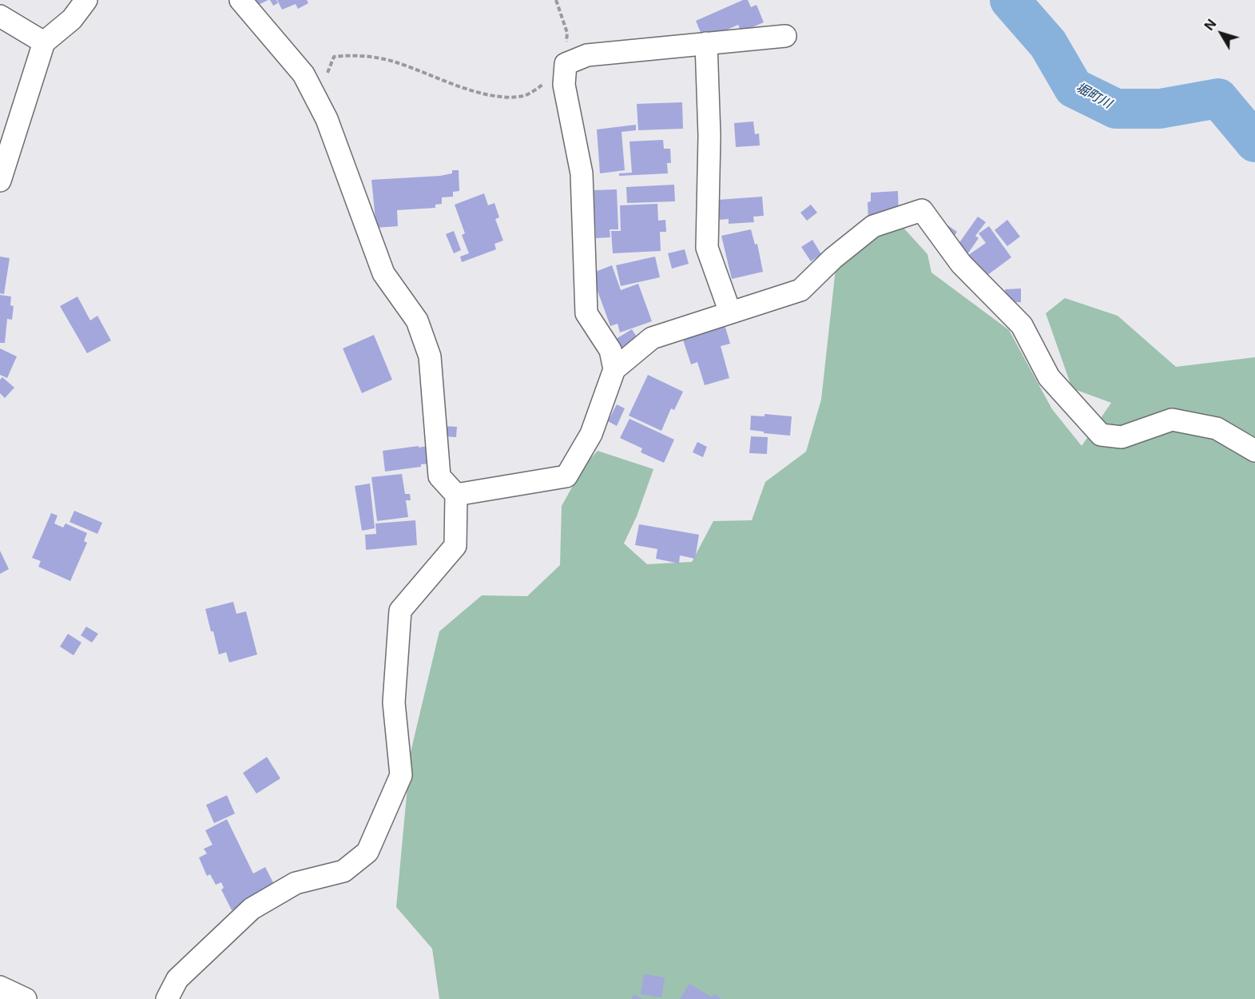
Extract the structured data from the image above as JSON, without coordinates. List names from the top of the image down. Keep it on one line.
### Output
{"water":["堀町川"],"north":"top left"}
